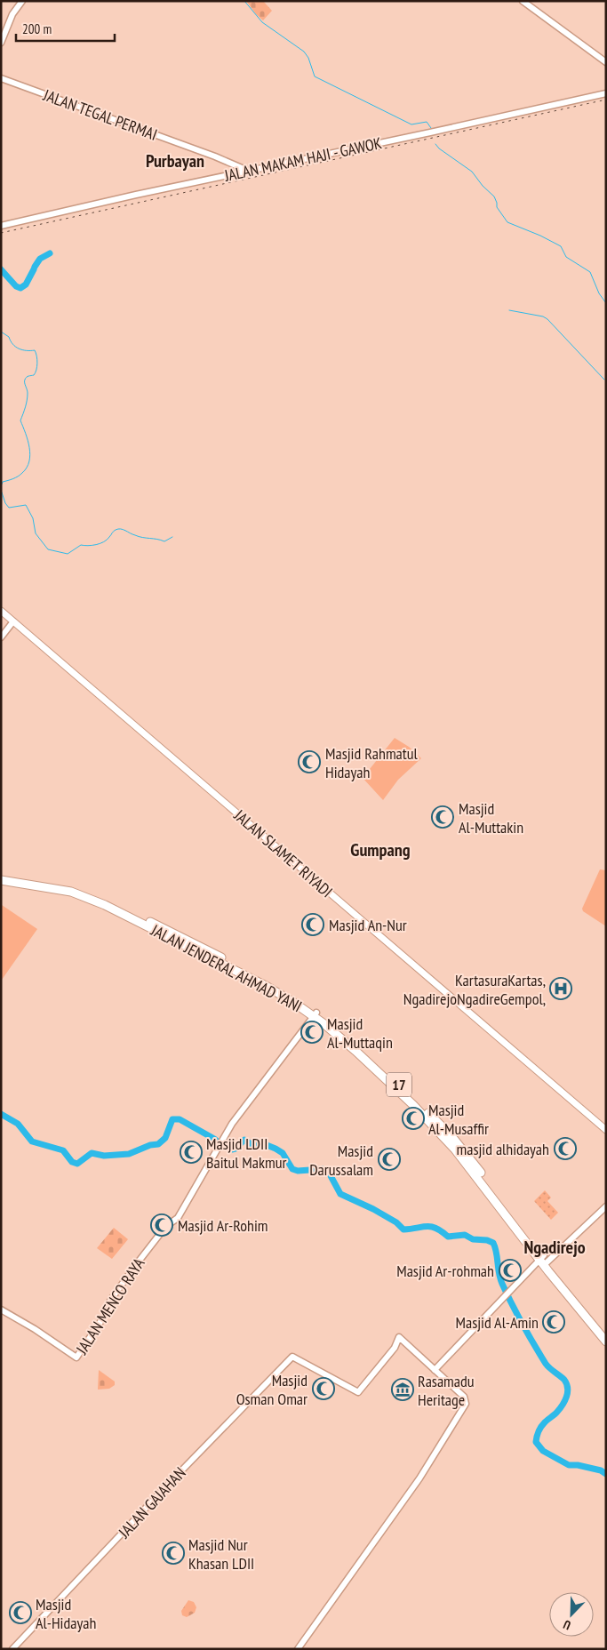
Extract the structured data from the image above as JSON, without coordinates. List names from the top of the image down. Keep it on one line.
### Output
{"streets":{"highway":["JALAN JENDERAL AHMAD YANI","17"],"main road":["JALAN SLAMET RIYADI"],"street":["JALAN TEGAL PERMAI","JALAN MAKAM HAJI - GAWOK","JALAN MENCO RAYA","JALAN GAJAHAN"]},"crossings":[["JALAN TEGAL PERMAI","JALAN MAKAM HAJI - GAWOK"],["JALAN JENDERAL AHMAD YANI","JALAN MENCO RAYA"]],"districts":["Purbayan","Gumpang","Ngadirejo"],"places":{"mosque":["Masjid Rahmatul Hidayah","Masjid Al-Muttakin","Masjid An-Nur","Masjid Al-Muttaqin","Masjid Al-Musaffir","masjid alhidayah","Masjid LDII Baitul Makmur","Masjid Darussalam","Masjid Ar-Rohim","Masjid Ar-rohmah","Masjid Al-Amin","Masjid Osman Omar","Masjid Nur Khasan LDII","Masjid Al-Hidayah"],"hospital":["KartasuraKartas, NgadirejoNgadireGempol,"],"museum":["Rasamadu Heritage"]},"scale_bar":"200 m","north":"bottom left"}
